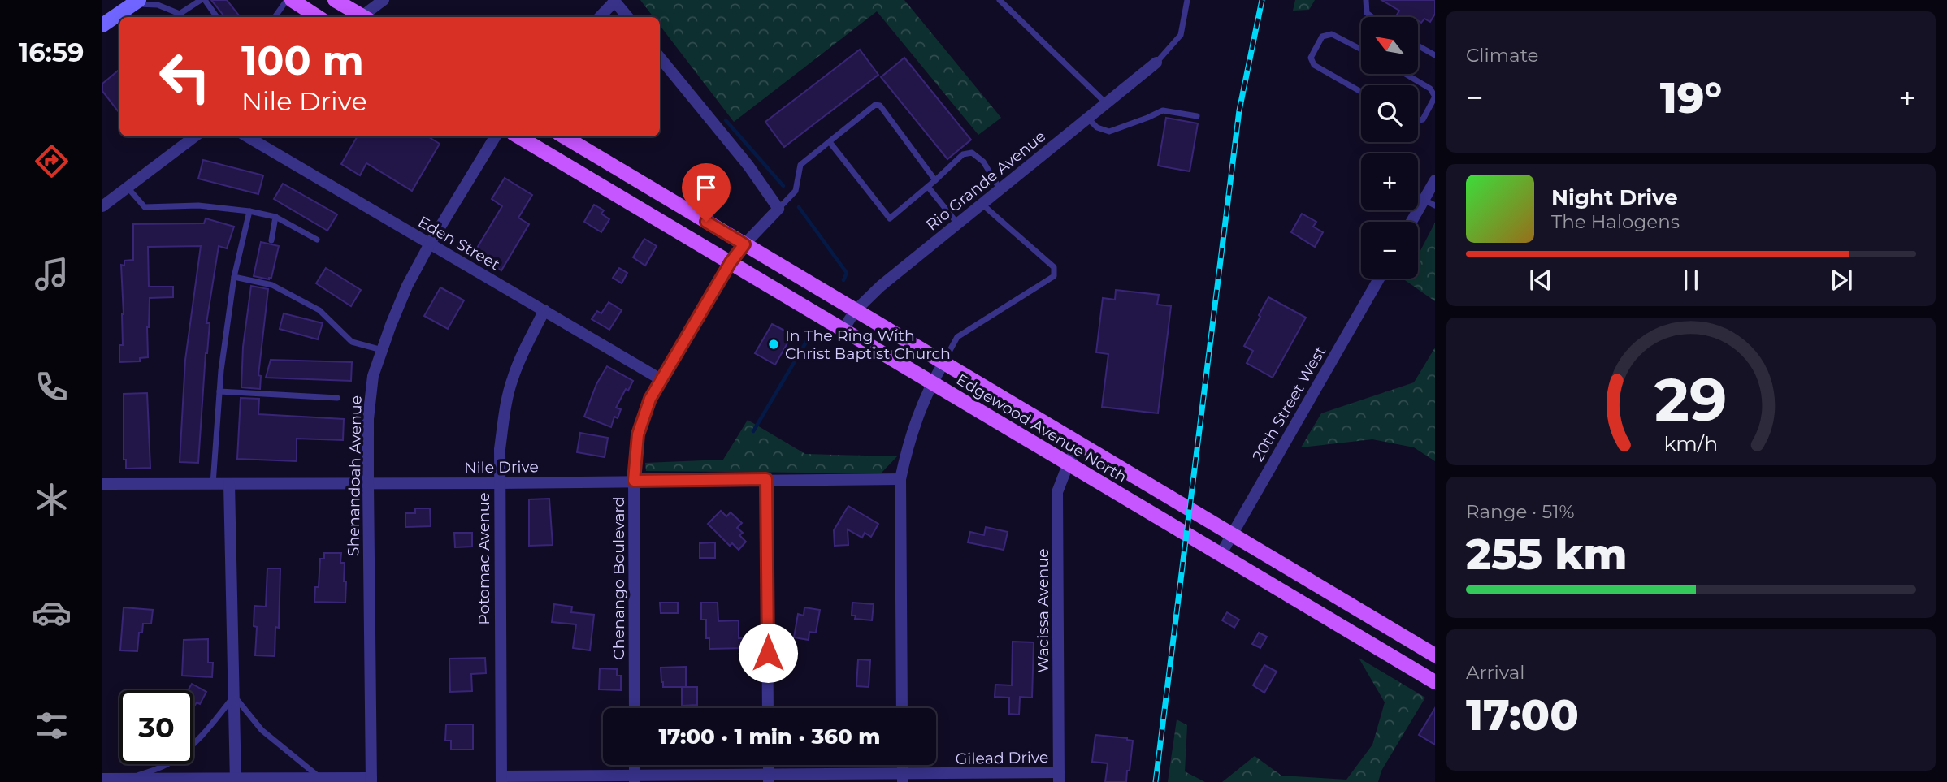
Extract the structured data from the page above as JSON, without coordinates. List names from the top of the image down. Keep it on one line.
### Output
{"streets":{"main road":["Edgewood Avenue North"],"street":["Rio Grande Avenue","Eden Street","20th Street West","Nile Drive","Shenandoah Avenue","Potomac Avenue","Chenango Boulevard","Wacissa Avenue","Gilead Drive"]},"crossings":[["Rio Grande Avenue","Edgewood Avenue North"],["Eden Street","Shenandoah Avenue"],["Eden Street","Potomac Avenue"],["Eden Street","Chenango Boulevard"],["20th Street West","Edgewood Avenue North"],["Edgewood Avenue North","Chenango Boulevard"],["Edgewood Avenue North","Wacissa Avenue"],["Nile Drive","Shenandoah Avenue"],["Nile Drive","Potomac Avenue"],["Nile Drive","Chenango Boulevard"],["Potomac Avenue","Gilead Drive"],["Wacissa Avenue","Gilead Drive"]],"places":["In The Ring With Christ Baptist Church"],"north":"top left","page":{"tabs":"16:59","tile":["Climate",["Range · 51%","255 km"],["Arrival","17:00"]],"map_buttons":["+","−"],"turn":["100 m","Nile Drive"],"heat":["−","19°","+"],"song":["Night Drive","The Halogens"],"limit":"30","trip":"17:00 · 1 min · 360 m","gauge":["29","km/h"]}}
